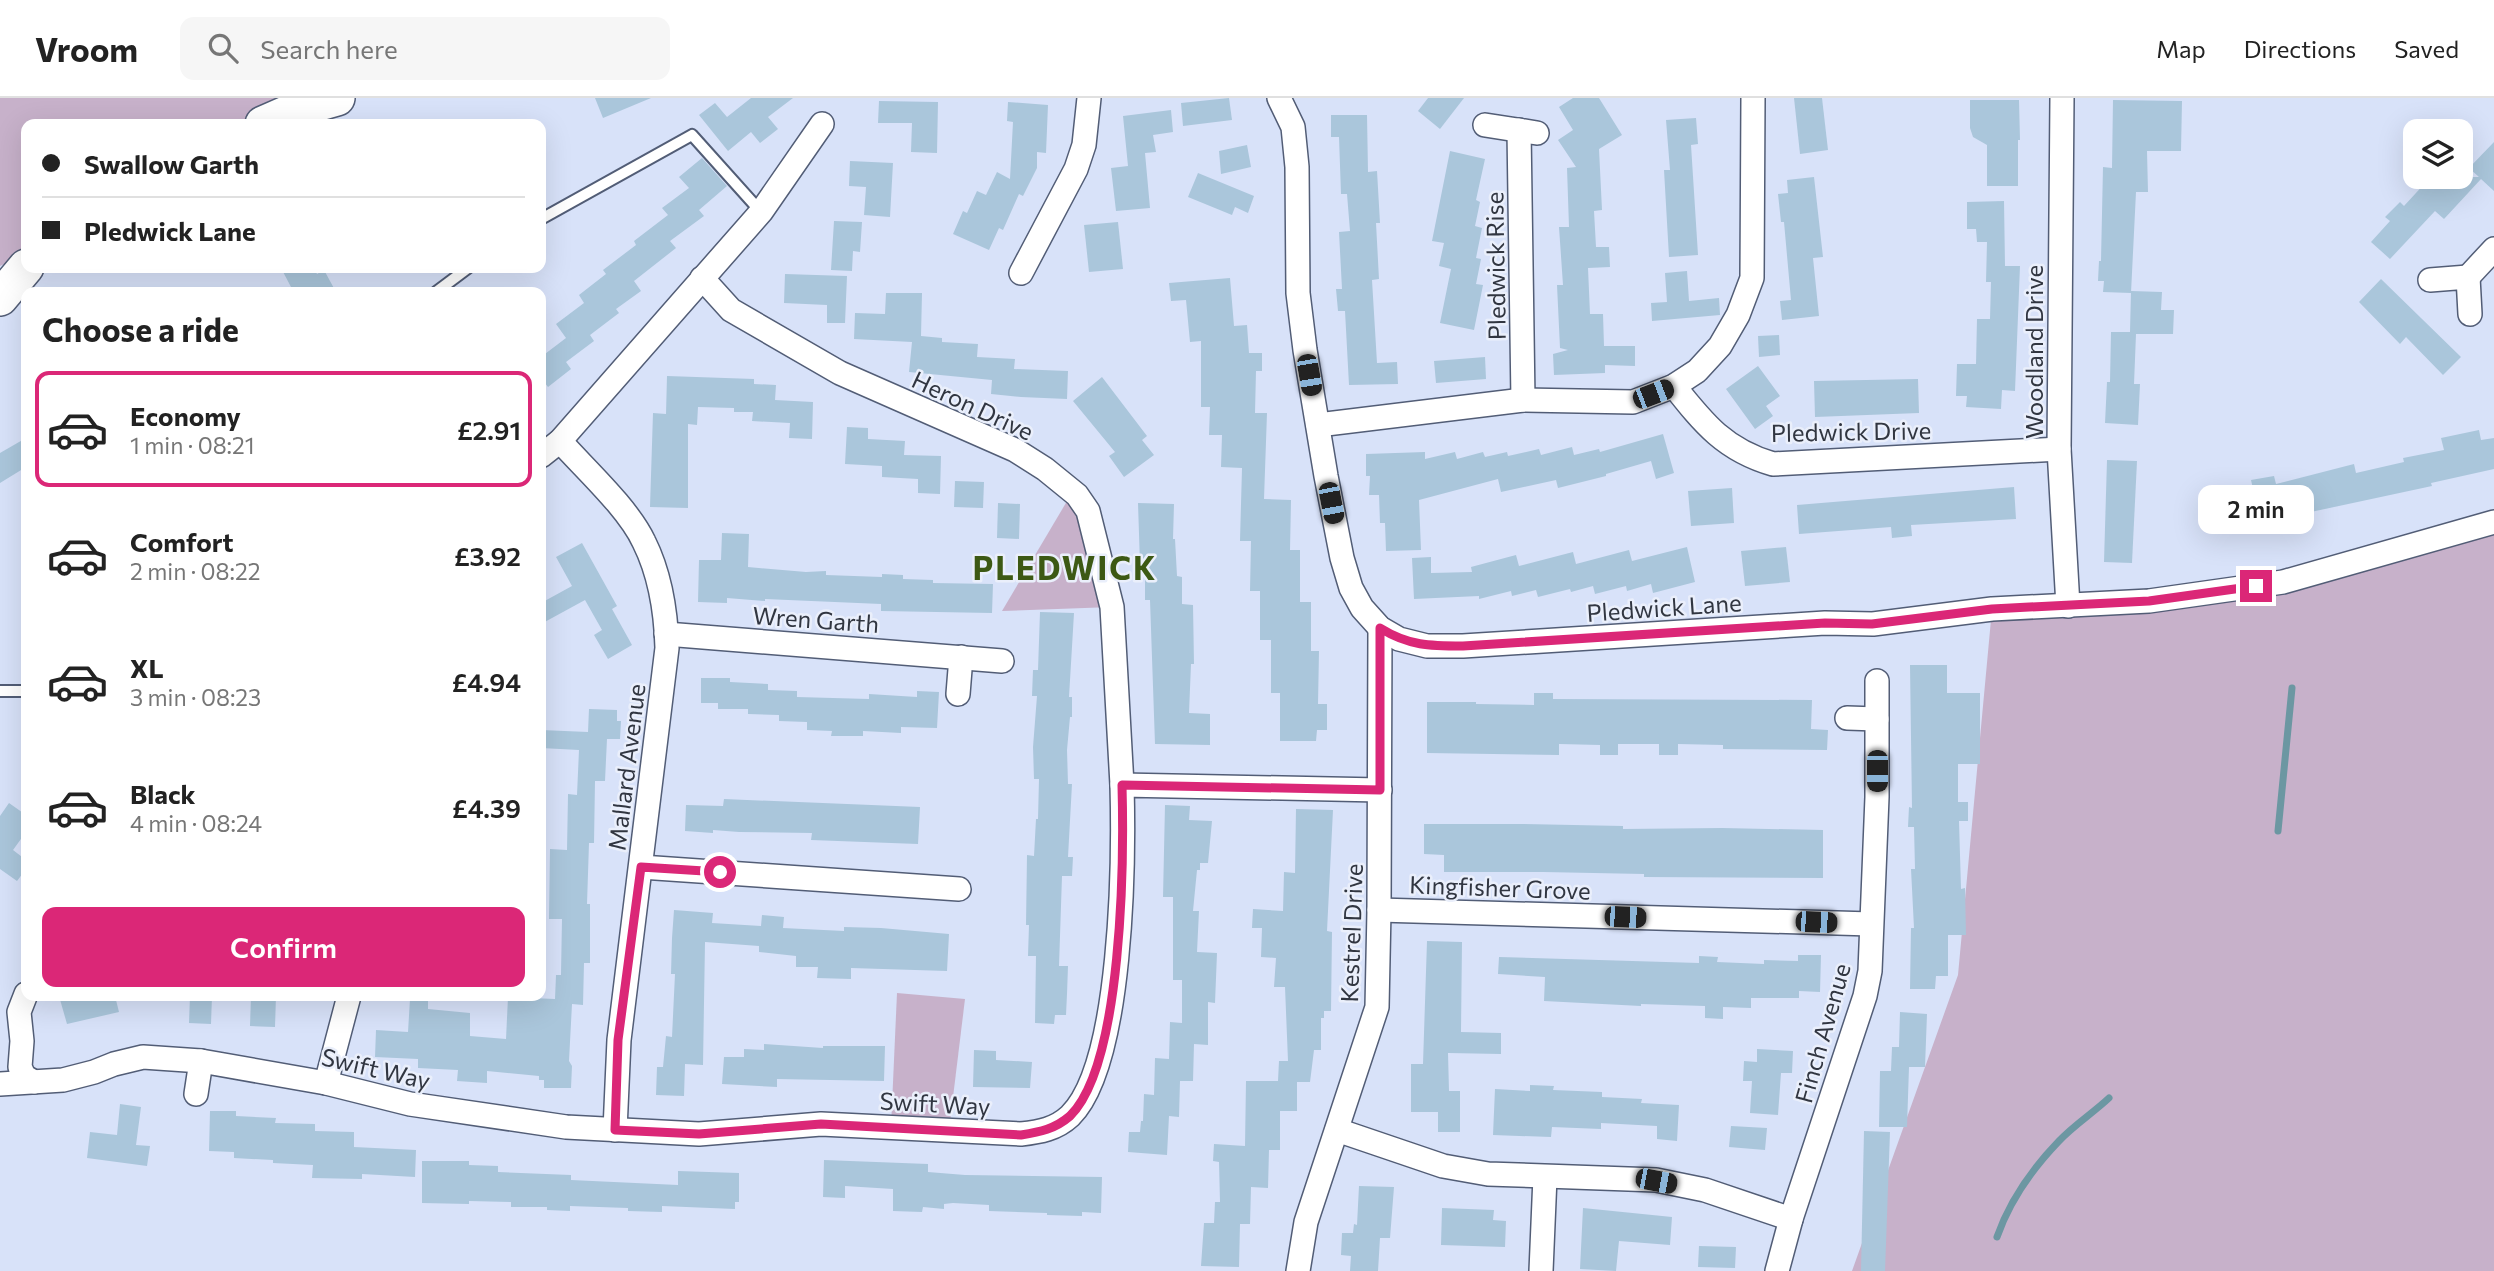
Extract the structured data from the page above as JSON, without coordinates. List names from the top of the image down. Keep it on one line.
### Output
{"streets":{"street":["Pledwick Rise","Woodland Drive","Heron Drive","Pledwick Drive","Pledwick Lane","Wren Garth","Mallard Avenue","Kingfisher Grove","Kestrel Drive","Finch Avenue","Swift Way"]},"crossings":[["Woodland Drive","Pledwick Drive"],["Woodland Drive","Pledwick Lane"],["Heron Drive","Swift Way"],["Pledwick Lane","Kestrel Drive"],["Wren Garth","Mallard Avenue"],["Mallard Avenue","Swift Way"],["Kingfisher Grove","Kestrel Drive"],["Kingfisher Grove","Finch Avenue"]],"districts":["PLEDWICK"],"page":{"header":"Vroom","search":"Search here","nav":["Map","Directions","Saved"],"banner":["Swallow Garth","Pledwick Lane"],"heading":"Choose a ride","list":[{"name":"Economy","note":"1 min · 08:21","value":"£2.91"},{"name":"Comfort","note":"2 min · 08:22","value":"£3.92"},{"name":"XL","note":"3 min · 08:23","value":"£4.94"},{"name":"Black","note":"4 min · 08:24","value":"£4.39"}],"bubble":"2 min","buttons":"Confirm"}}
